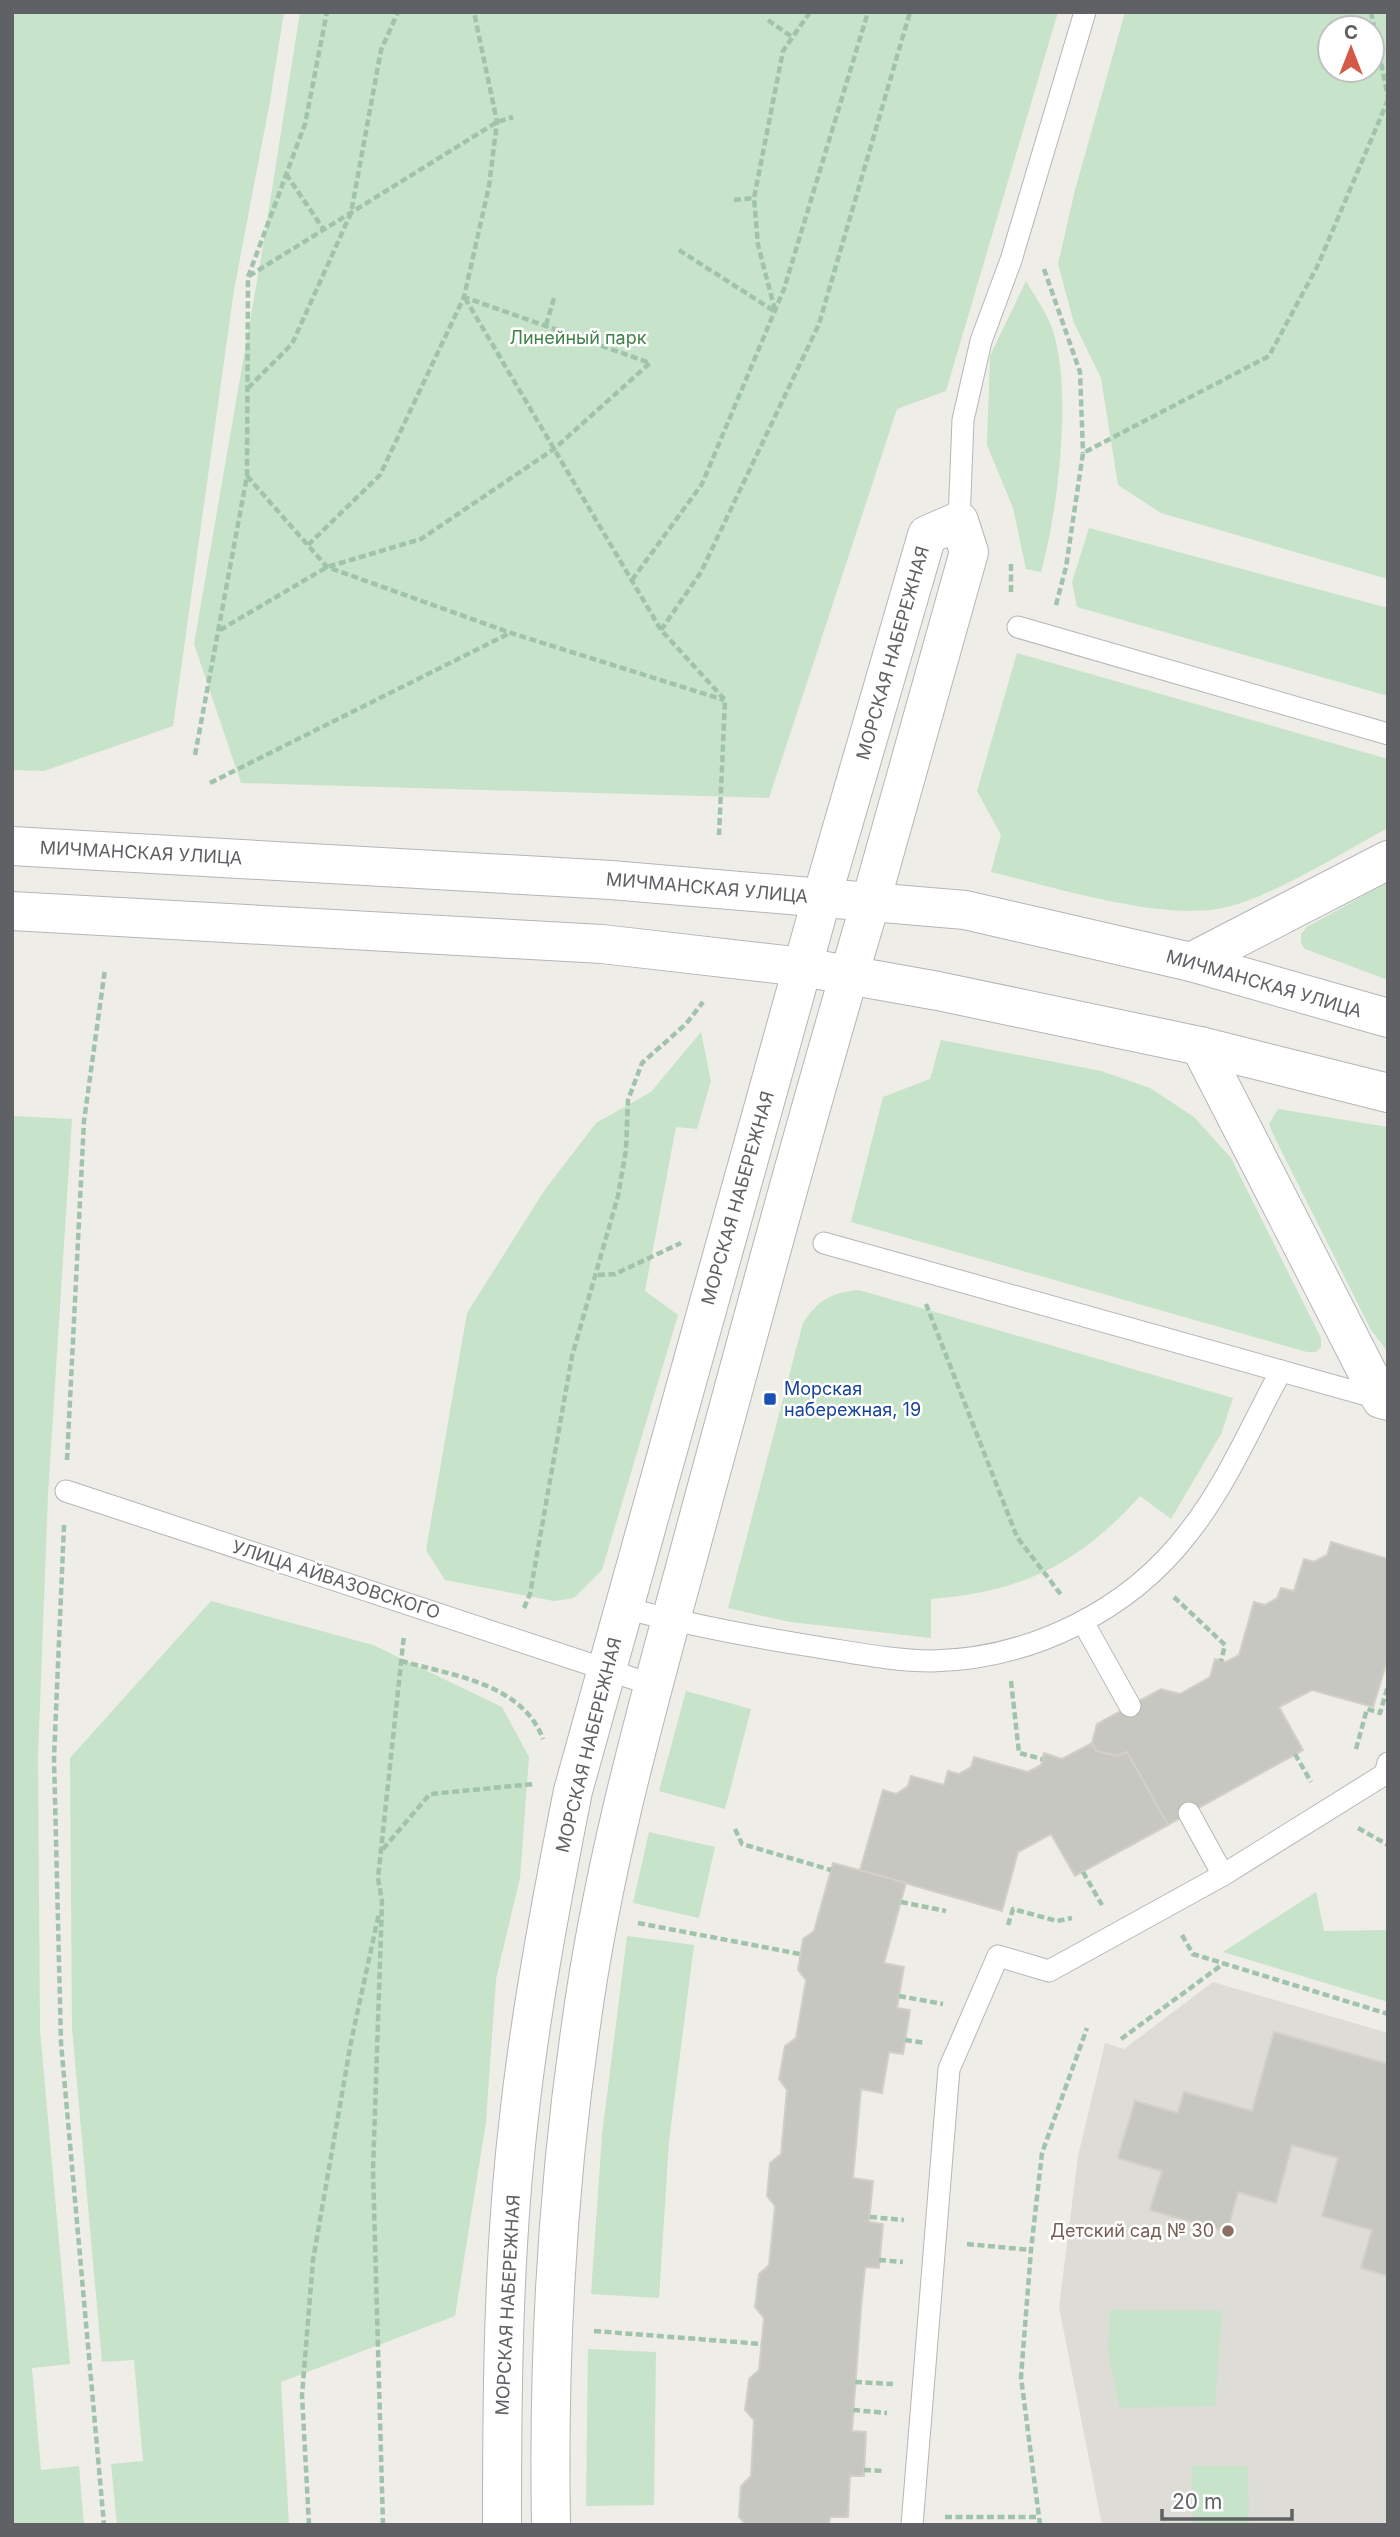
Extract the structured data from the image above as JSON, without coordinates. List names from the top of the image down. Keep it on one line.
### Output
{"streets":{"street":["МОРСКАЯ НАБЕРЕЖНАЯ","МИЧМАНСКАЯ УЛИЦА"],"lane":["УЛИЦА АЙВАЗОВСКОГО"]},"crossings":[["МОРСКАЯ НАБЕРЕЖНАЯ","МИЧМАНСКАЯ УЛИЦА"],["МОРСКАЯ НАБЕРЕЖНАЯ","УЛИЦА АЙВАЗОВСКОГО"]],"parks":["Линейный парк"],"places":{"transit":["Морская набережная, 19"],"other":["Детский сад № 30"]},"scale_bar":"20 m","north":"top"}
